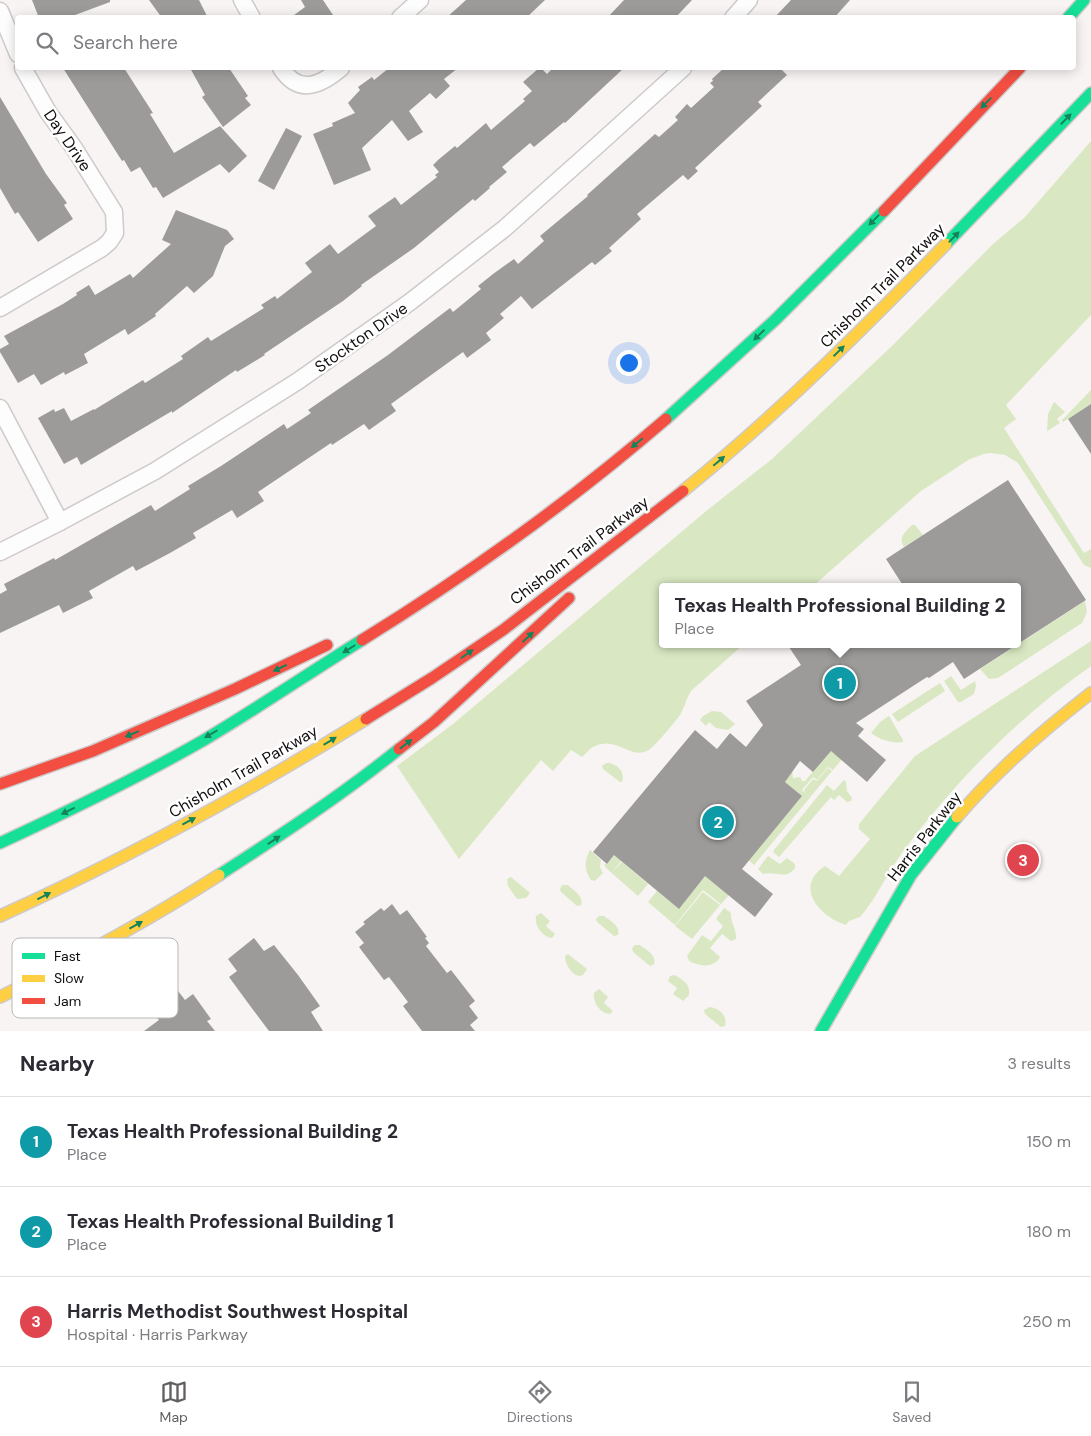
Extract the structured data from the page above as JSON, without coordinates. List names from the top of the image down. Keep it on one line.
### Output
{"streets":{"main road":["Chisholm Trail Parkway","Harris Parkway"],"street":["Day Drive","Stockton Drive"]},"legend":["Fast","Slow","Jam"],"page":{"search":"Search here","popup":["Texas Health Professional Building 2","Place"],"pins":["1","2","3"],"heading":["Nearby","3 results"],"list":[{"mark":"1","name":"Texas Health Professional Building 2","note":"Place","value":"150 m"},{"mark":"2","name":"Texas Health Professional Building 1","note":"Place","value":"180 m"},{"mark":"3","name":"Harris Methodist Southwest Hospital","note":"Hospital · Harris Parkway","value":"250 m"}],"nav":["Map","Directions","Saved"]}}
